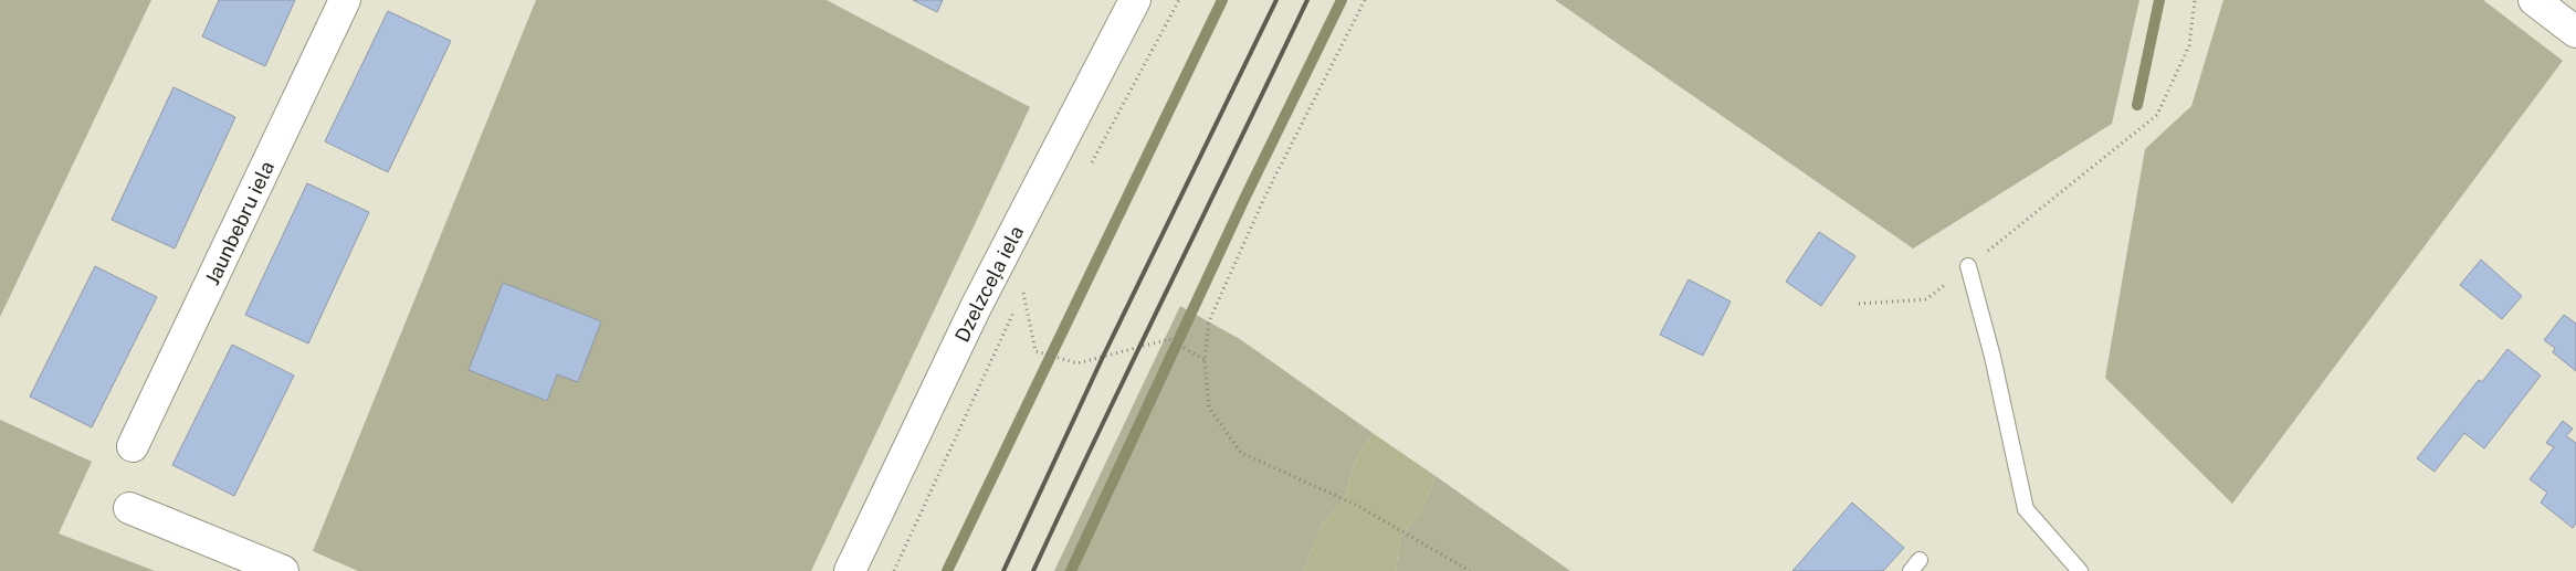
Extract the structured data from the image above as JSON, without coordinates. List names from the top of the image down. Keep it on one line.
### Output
{"streets":{"street":["Jaunbebru iela","Dzelzceļa iela"]}}
